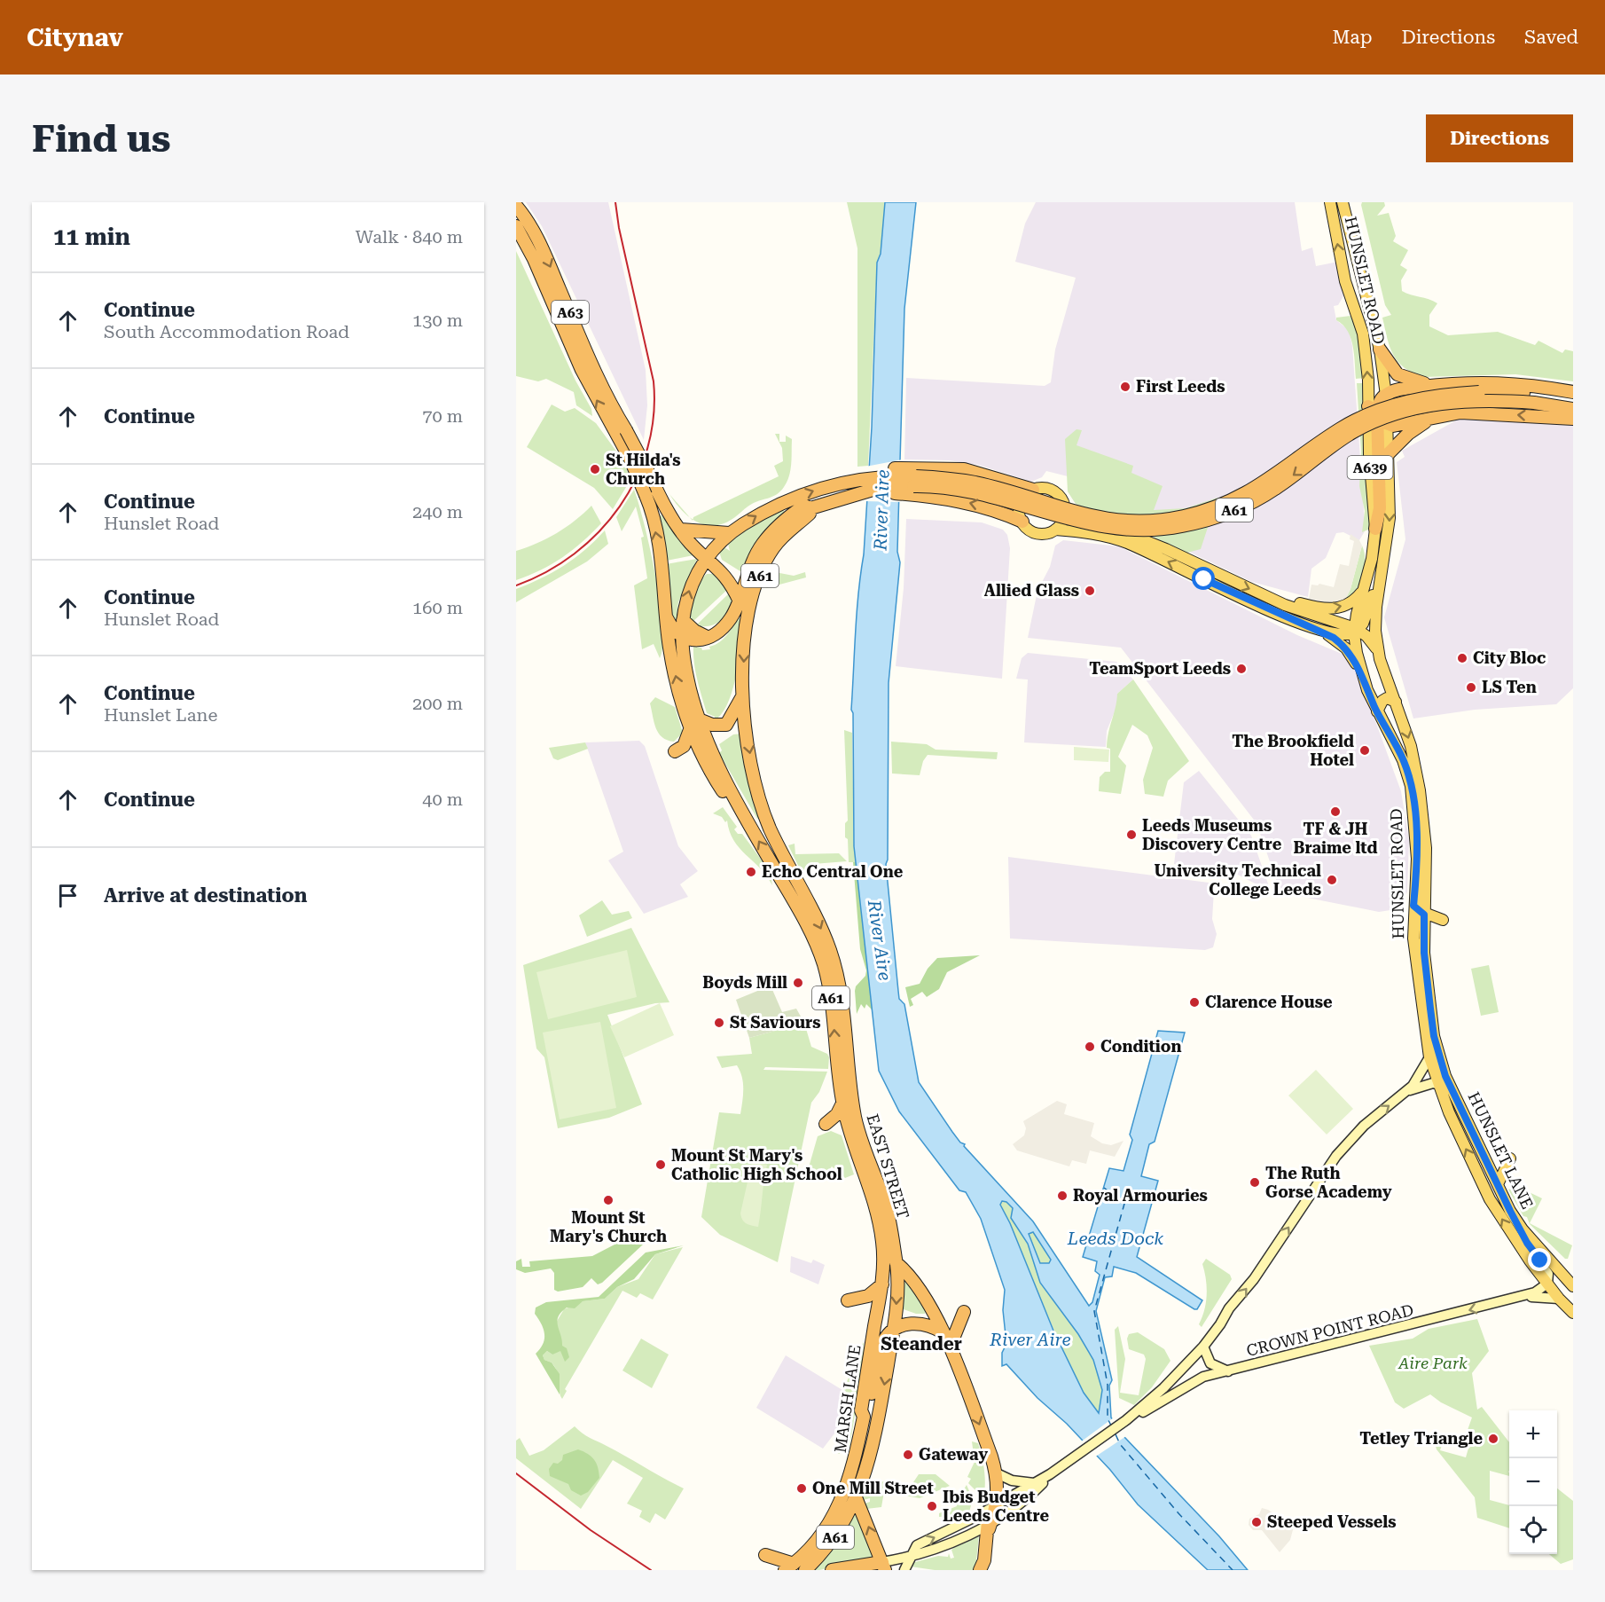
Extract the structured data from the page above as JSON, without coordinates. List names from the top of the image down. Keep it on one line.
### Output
{"streets":{"highway":["A63","A61","EAST STREET","MARSH LANE"],"main road":["HUNSLET ROAD","A639","HUNSLET LANE","CROWN POINT ROAD"]},"crossings":[["HUNSLET ROAD","HUNSLET LANE"],["A63","A61"],["A63","EAST STREET"],["A639","HUNSLET LANE"],["A639","CROWN POINT ROAD"],["A61","EAST STREET"],["A61","MARSH LANE"],["HUNSLET LANE","CROWN POINT ROAD"],["EAST STREET","MARSH LANE"]],"one_way":["CROWN POINT ROAD"],"districts":["Steander"],"water":["River Aire","Leeds Dock"],"parks":["Aire Park"],"places":["First Leeds","St Hilda's Church","Allied Glass","City Bloc","TeamSport Leeds","LS Ten","The Brookfield Hotel","TF & JH Braime ltd","Leeds Museums Discovery Centre","Echo Central One","University Technical College Leeds","Boyds Mill","Clarence House","St Saviours","Condition","Mount St Mary's Catholic High School","The Ruth Gorse Academy","Royal Armouries","Mount St Mary's Church","Tetley Triangle","Gateway","One Mill Street","Ibis Budget Leeds Centre","Steeped Vessels"],"page":{"header":"Citynav","nav":["Map","Directions","Saved"],"buttons":"Directions","title":"Find us","heading":["11 min","Walk · 840 m"],"list":[["Continue","South Accommodation Road","130 m"],["Continue","70 m"],["Continue","Hunslet Road","240 m"],["Continue","Hunslet Road","160 m"],["Continue","Hunslet Lane","200 m"],["Continue","40 m"],"Arrive at destination"],"map_buttons":["+","−"]}}
